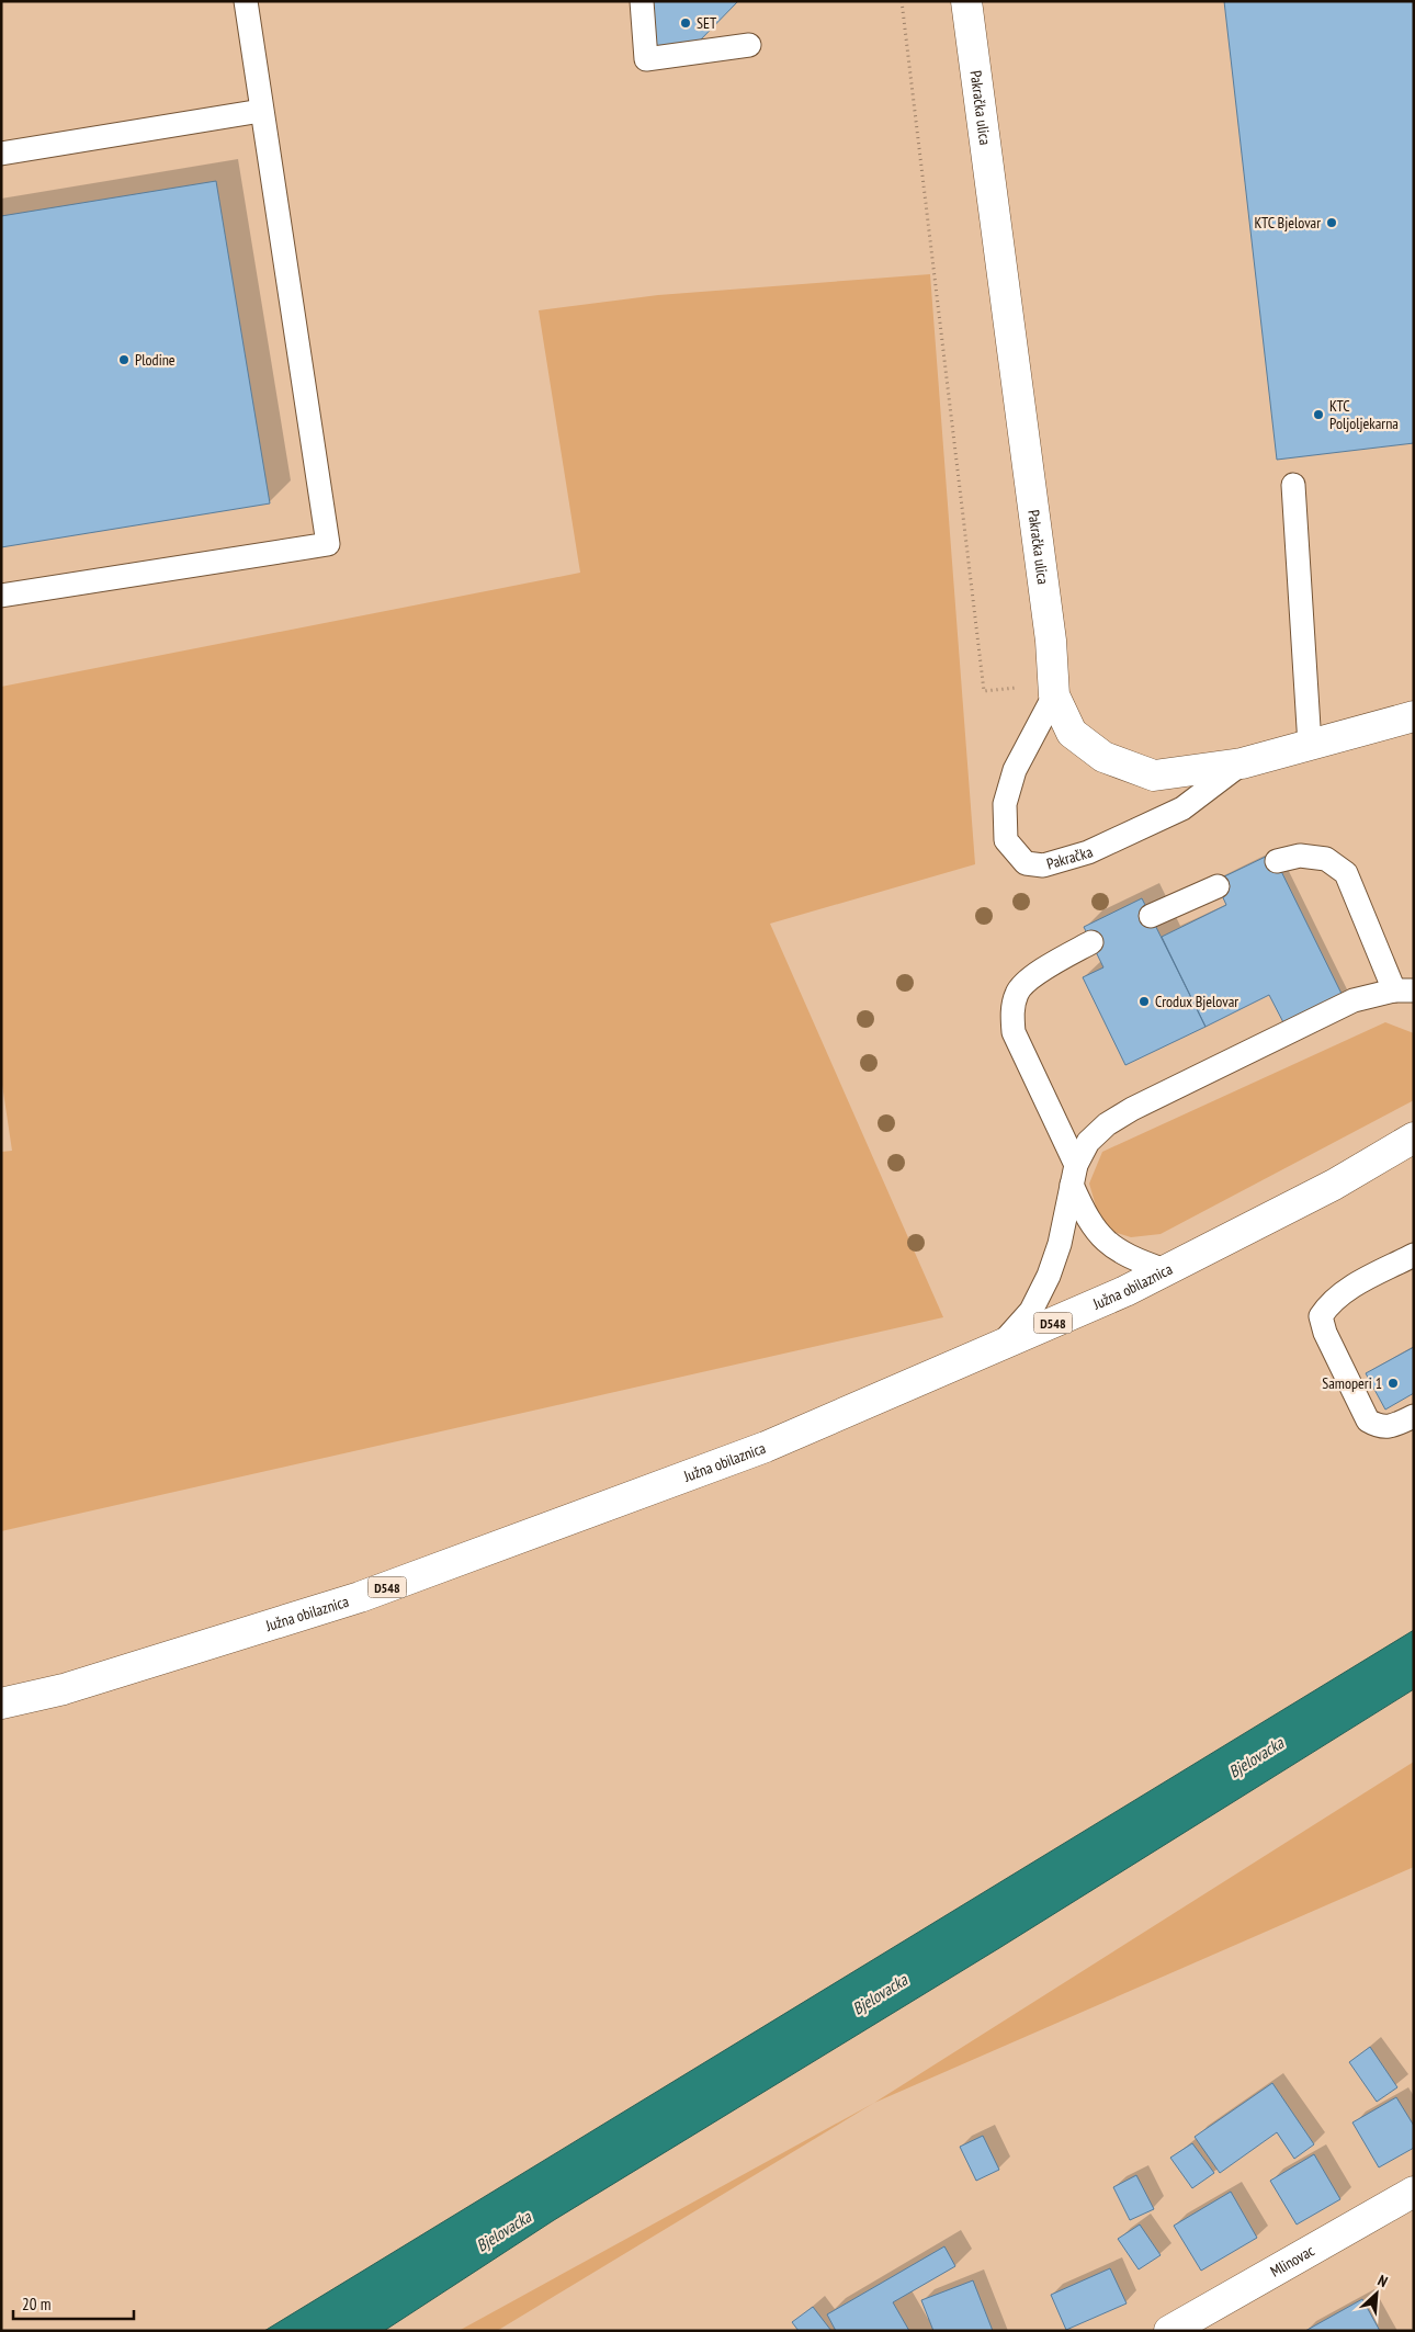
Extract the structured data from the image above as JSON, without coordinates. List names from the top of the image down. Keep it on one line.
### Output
{"streets":{"main road":["Pakračka ulica","Južna obilaznica","D548","Mlinovac"],"lane":["Pakračka"]},"crossings":[["Pakračka ulica","Pakračka"]],"water":["Bjelovacka"],"places":["SET","KTC Bjelovar","Plodine","KTC Poljoljekarna","Crodux Bjelovar","Samoperi 1"],"scale_bar":"20 m","north":"top right"}
